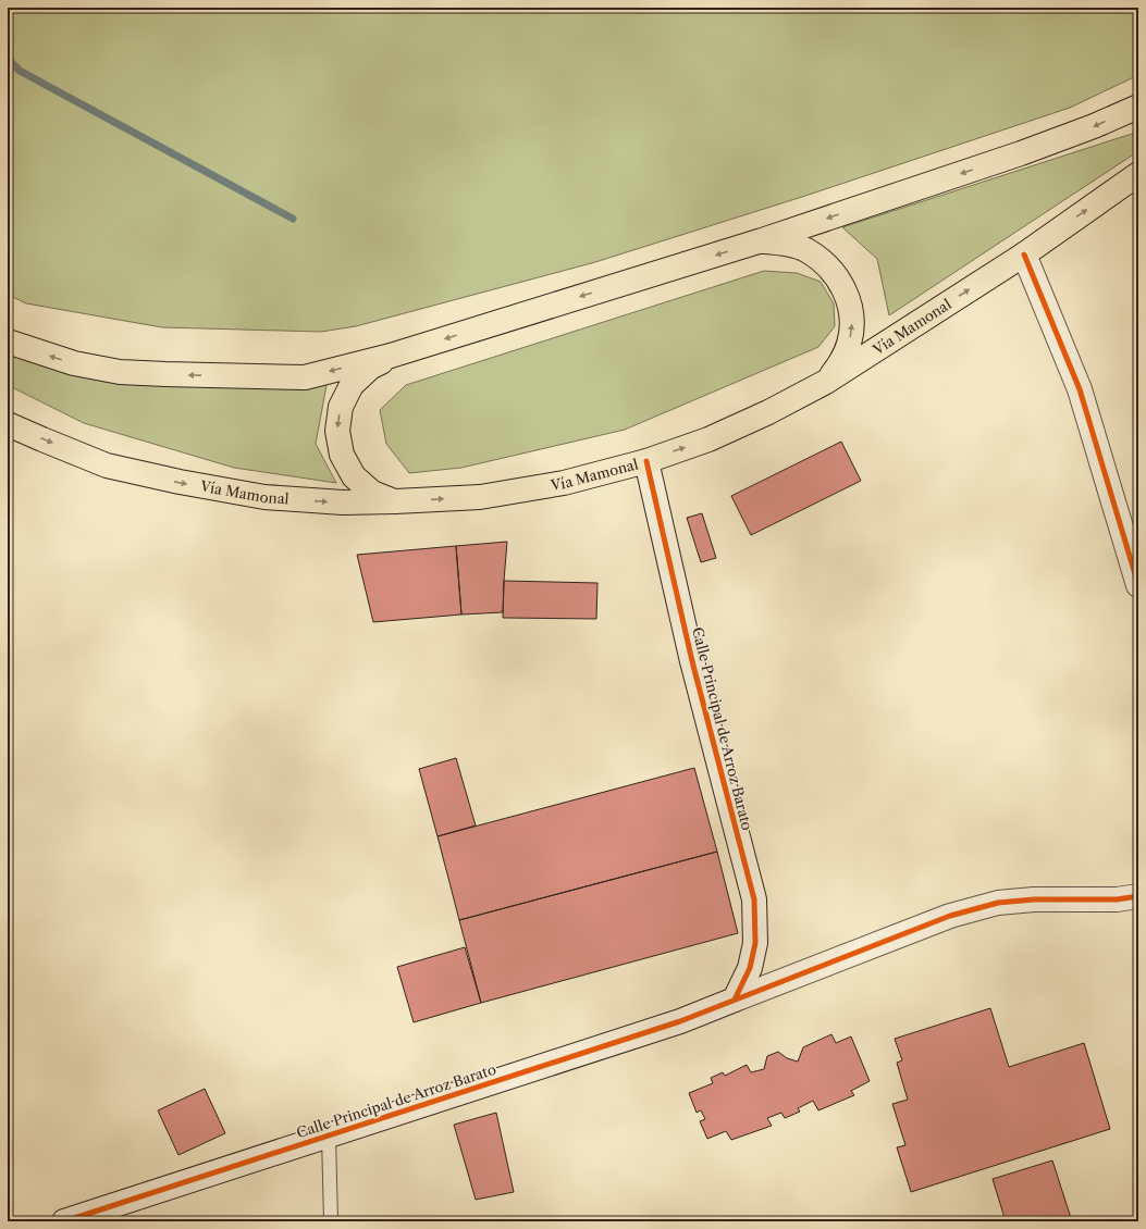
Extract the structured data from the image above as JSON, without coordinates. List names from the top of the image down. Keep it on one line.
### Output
{"streets":{"main road":["Vía Mamonal"],"street":["Calle Principal de Arroz Barato"]},"crossings":[["Vía Mamonal","Calle Principal de Arroz Barato"]]}
